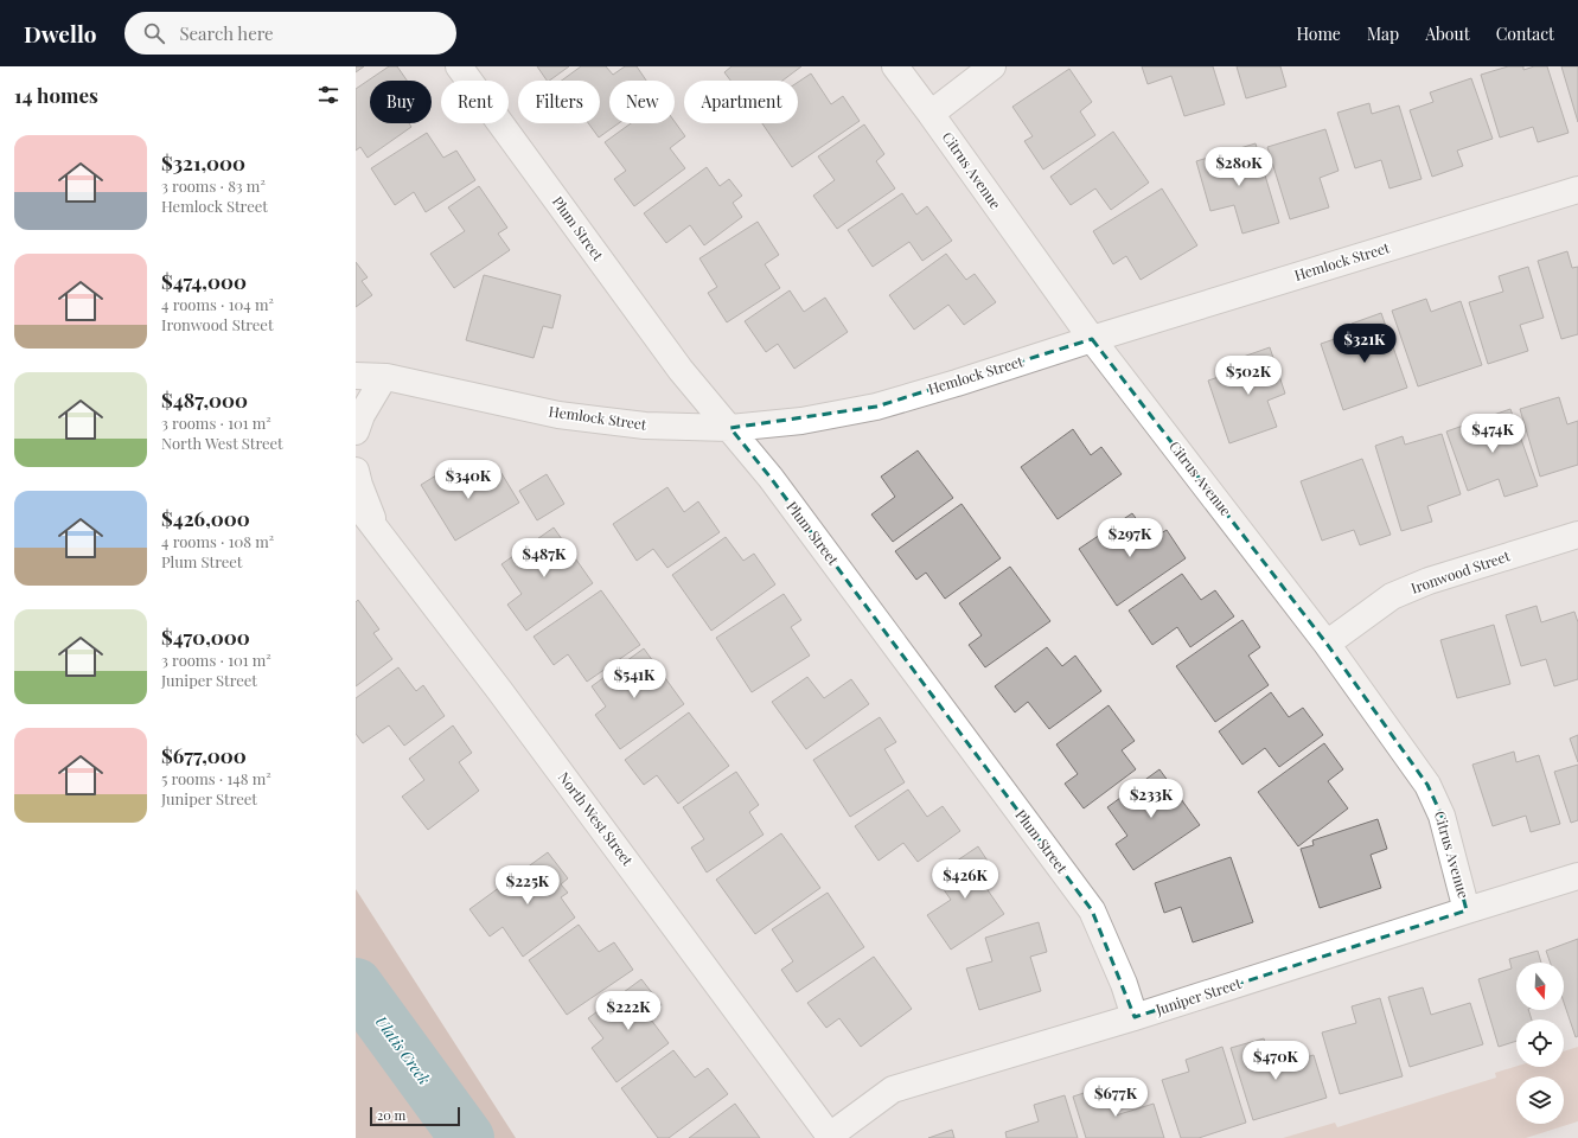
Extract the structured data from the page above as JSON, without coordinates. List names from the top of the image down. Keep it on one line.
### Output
{"streets":{"street":["Citrus Avenue","Plum Street","Hemlock Street","Ironwood Street","North West Street","Juniper Street"]},"crossings":[["Citrus Avenue","Hemlock Street"],["Citrus Avenue","Ironwood Street"],["Citrus Avenue","Juniper Street"],["Plum Street","Hemlock Street"],["Plum Street","Juniper Street"],["North West Street","Juniper Street"]],"water":["Ulatis Creek"],"scale_bar":"20 m","north":"bottom","page":{"header":"Dwello","search":"Search here","nav":["Home","Map","About","Contact"],"heading":"14 homes","chip":["Buy","Rent","Filters","New","Apartment"],"list":[{"name":"$321,000","note":"3 rooms · 83 m² · Hemlock Street"},{"name":"$474,000","note":"4 rooms · 104 m² · Ironwood Street"},{"name":"$487,000","note":"3 rooms · 101 m² · North West Street"},{"name":"$426,000","note":"4 rooms · 108 m² · Plum Street"},{"name":"$470,000","note":"3 rooms · 101 m² · Juniper Street"},{"name":"$677,000","note":"5 rooms · 148 m² · Juniper Street"}],"price":["$280K","$321K","$502K","$474K","$340K","$297K","$487K","$541K","$233K","$426K","$225K","$222K","$470K","$677K"],"scale":"20 m"}}
